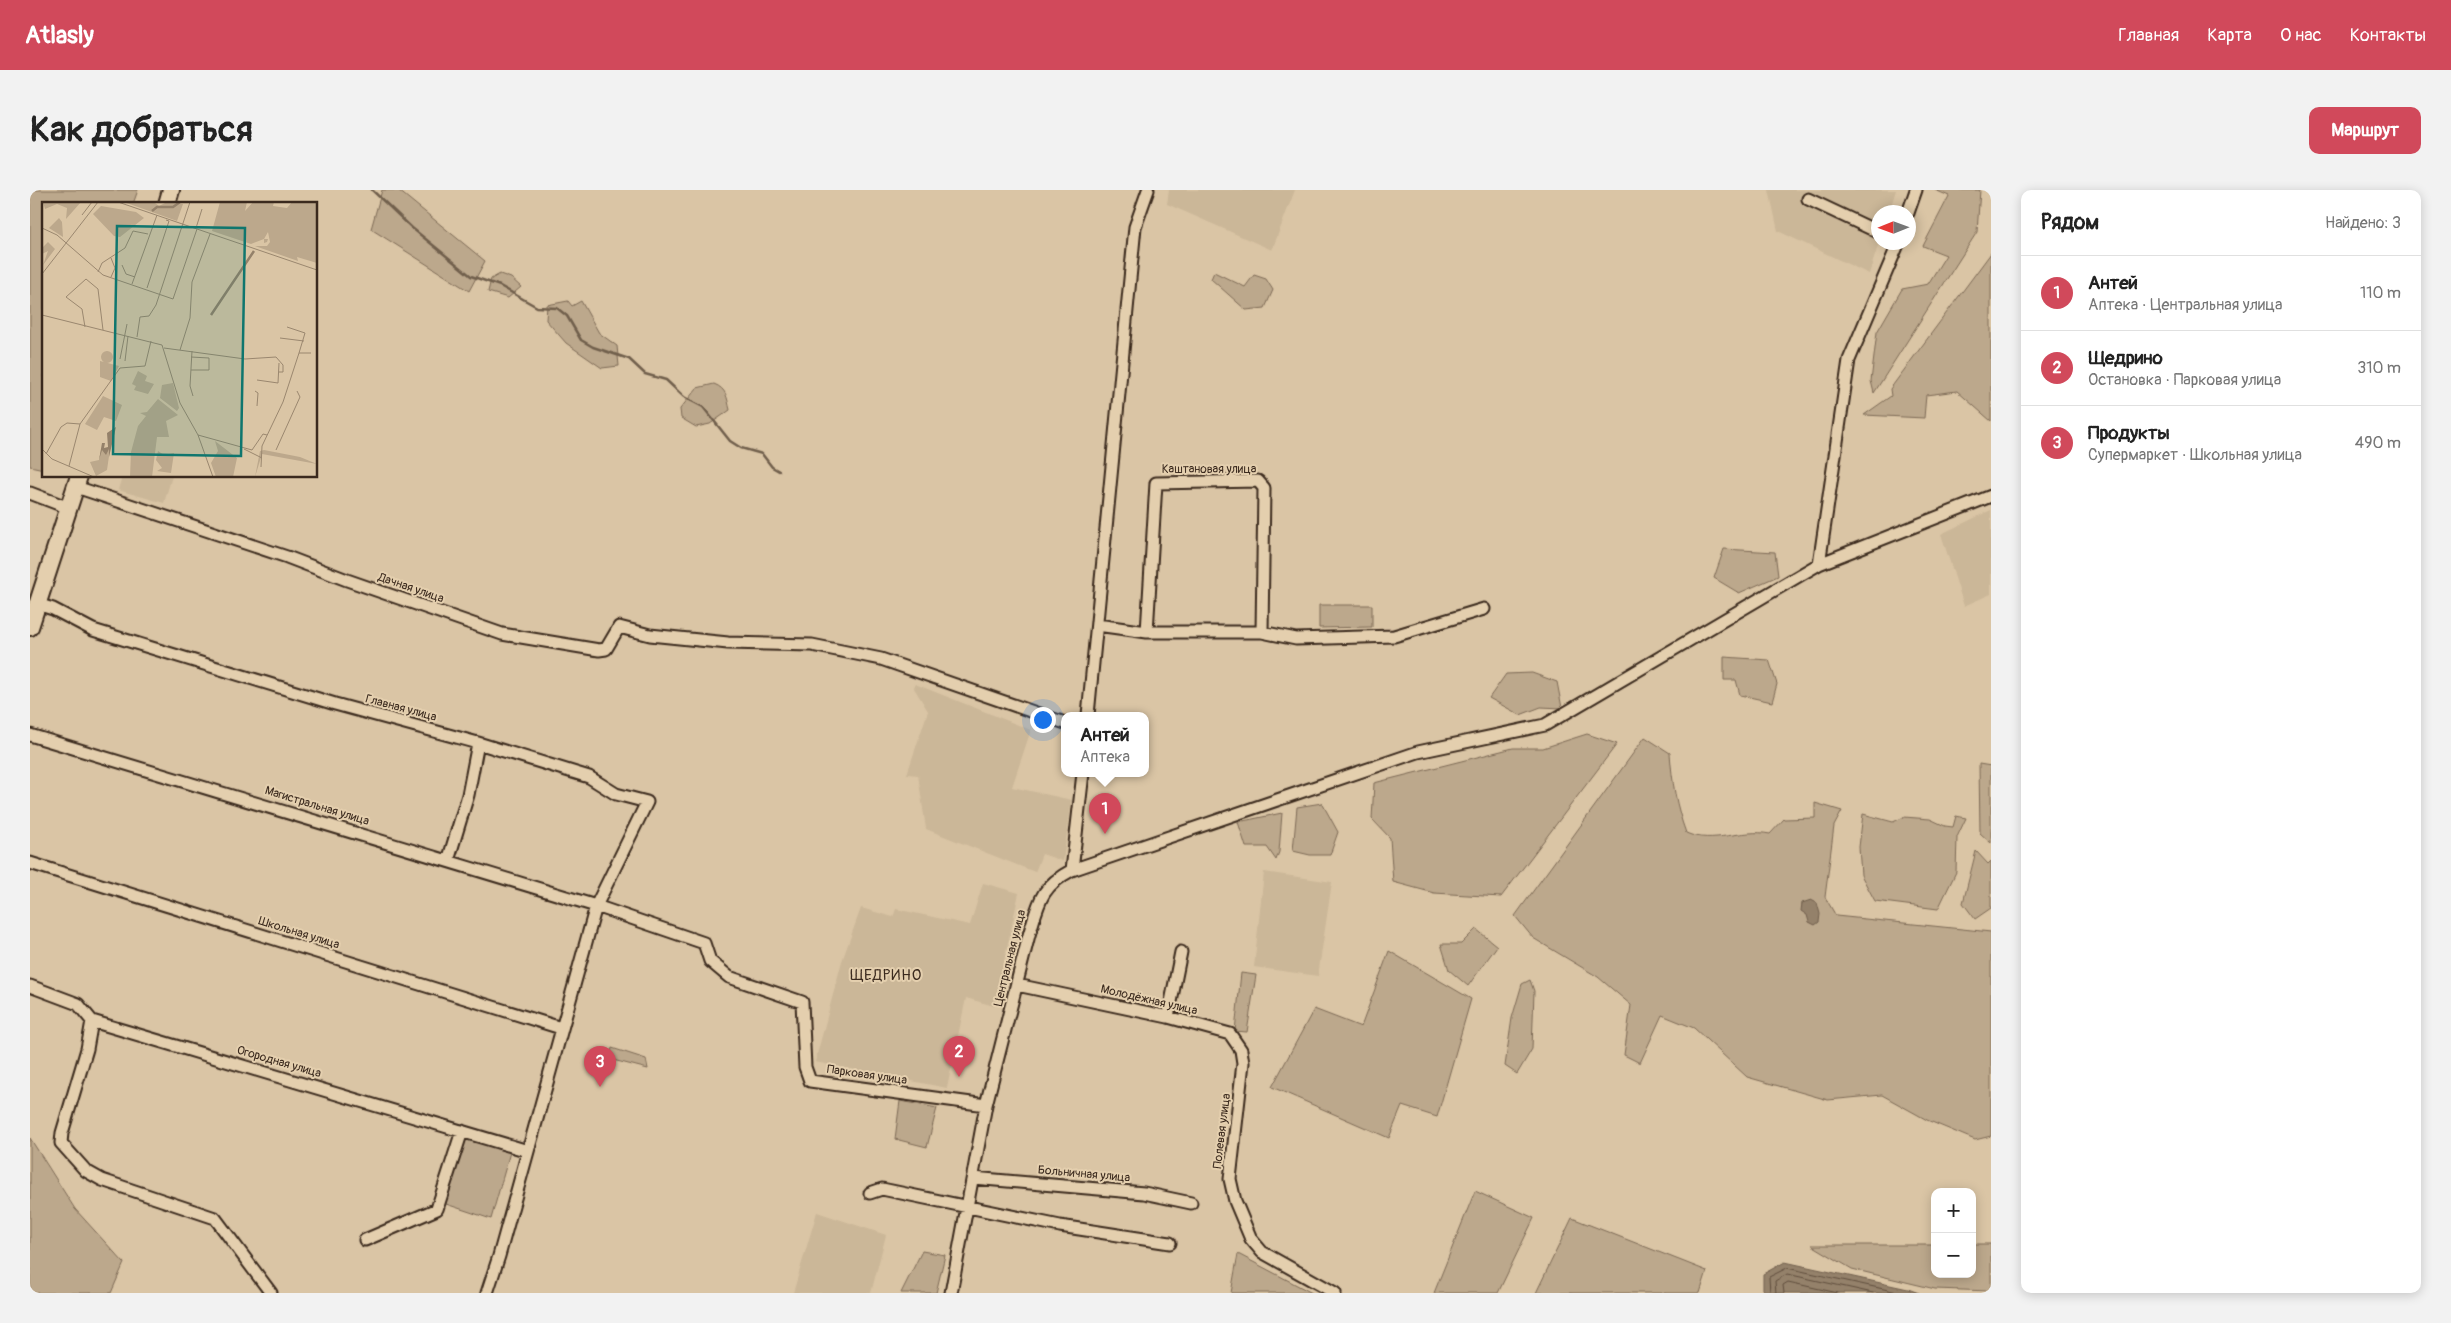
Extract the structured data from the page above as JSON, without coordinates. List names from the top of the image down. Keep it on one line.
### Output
{"streets":{"street":["Каштановая улица","Дачная улица","Главная улица","Магистральная улица","Школьная улица","Центральная улица","Молодёжная улица","Огородная улица","Парковая улица","Полевая улица","Больничная улица"]},"crossings":[["Главная улица","Магистральная улица"],["Магистральная улица","Парковая улица"],["Центральная улица","Молодёжная улица"],["Центральная улица","Парковая улица"],["Центральная улица","Больничная улица"],["Молодёжная улица","Полевая улица"]],"districts":["ЩЕДРИНО"],"north":"left","page":{"header":"Atlasly","nav":["Главная","Карта","О нас","Контакты"],"buttons":"Маршрут","title":"Как добраться","heading":["Рядом","Найдено: 3"],"list":[{"mark":"1","name":"Антей","note":"Аптека · Центральная улица","value":"110 m"},{"mark":"2","name":"Щедрино","note":"Остановка · Парковая улица","value":"310 m"},{"mark":"3","name":"Продукты","note":"Супермаркет · Школьная улица","value":"490 m"}],"popup":["Антей","Аптека"],"pins":["1","2","3"],"map_buttons":["+","−"]}}
